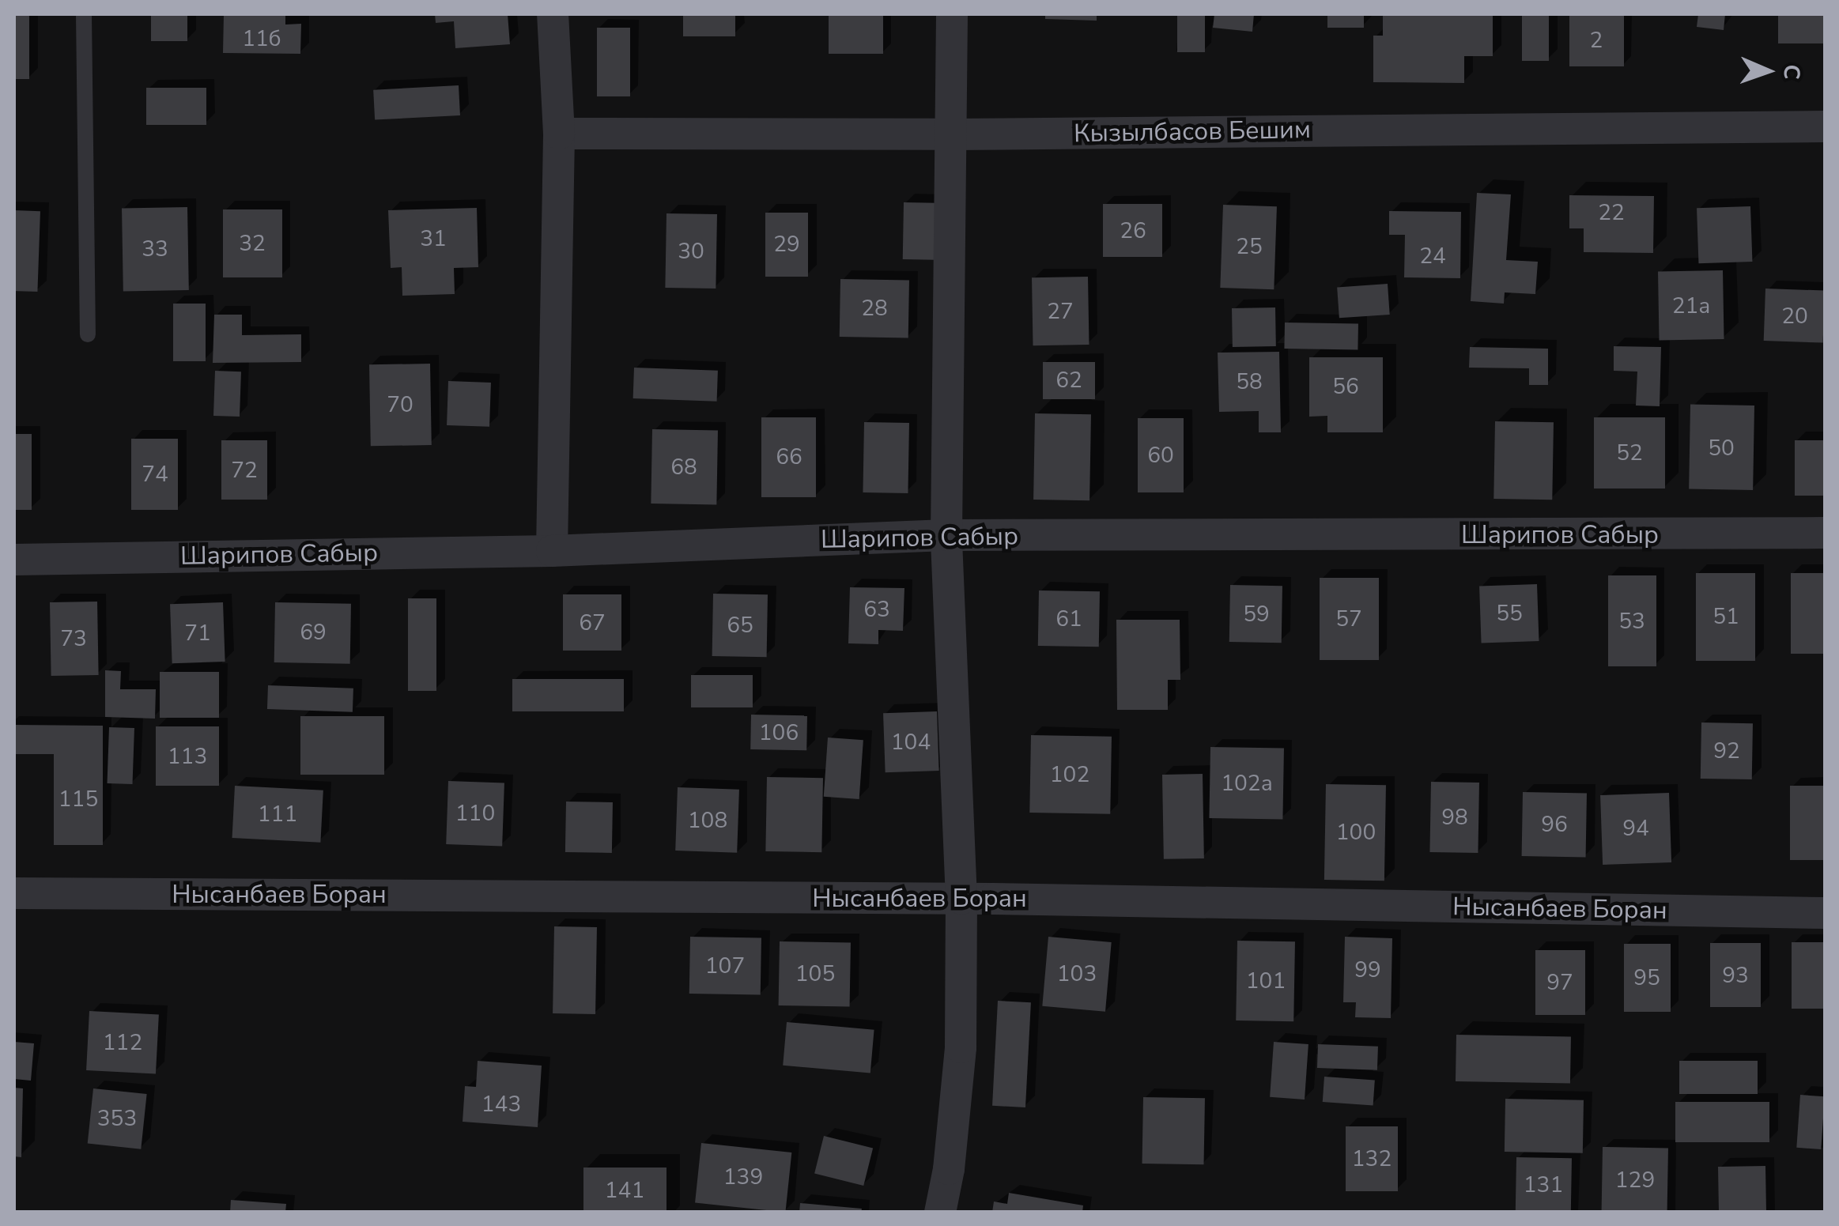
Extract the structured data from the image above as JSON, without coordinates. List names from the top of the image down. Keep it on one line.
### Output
{"streets":{"street":["Кызылбасов Бешим","Шарипов Сабыр","Нысанбаев Боран"]},"house_numbers":["11б","2","22","26","31","32","29","25","33","30","24","21а","28","27","20","62","58","56","70","50","52","60","66","68","72","74","63","55","59","51","61","57","53","67","65","69","71","73","106","104","92","113","102","102а","115","110","111","98","108","96","94","100","107","99","105","103","93","95","101","97","112","143","353","132","139","129","131","141"],"north":"right"}
